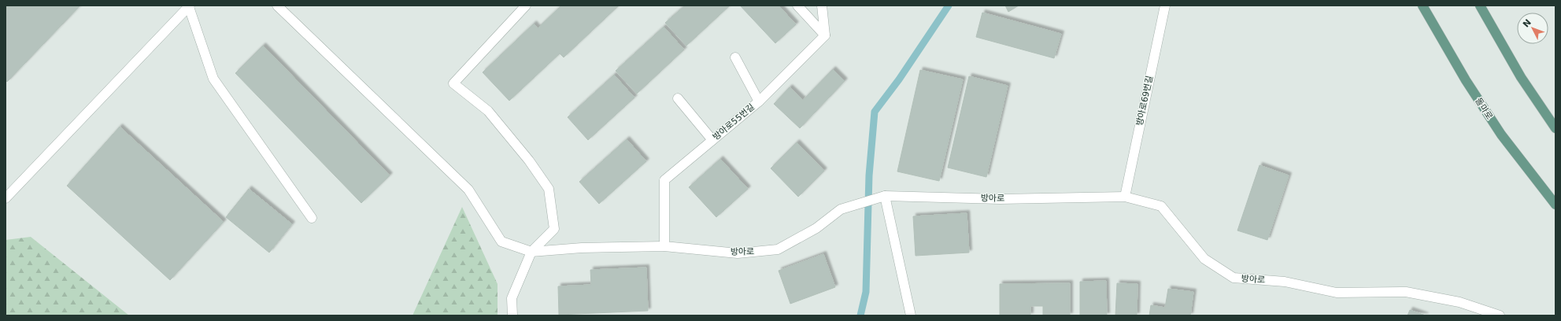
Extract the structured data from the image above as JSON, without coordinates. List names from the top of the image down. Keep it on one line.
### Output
{"streets":{"main road":["돌마로"],"street":["방아로69번길","방아로55번길","방아로"]},"crossings":[["방아로69번길","방아로"],["방아로55번길","방아로"]],"north":"top left"}
